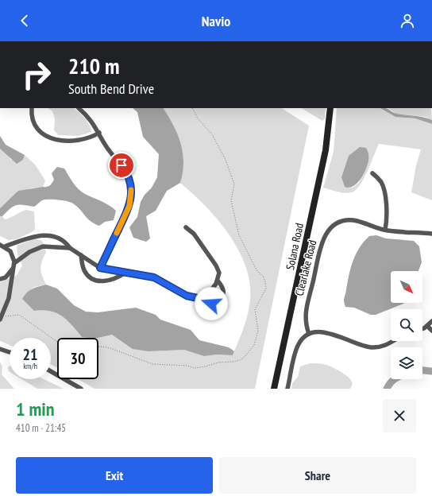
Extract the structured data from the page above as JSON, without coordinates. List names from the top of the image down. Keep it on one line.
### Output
{"streets":{"street":["Solana Road","Clearlake Road"]},"north":"bottom right","page":{"header":"Navio","turn":["210 m","South Bend Drive"],"speed":"21 km/h","limit":"30","heading":["1 min","410 m · 21:45"],"buttons":["Exit","Share"]}}
